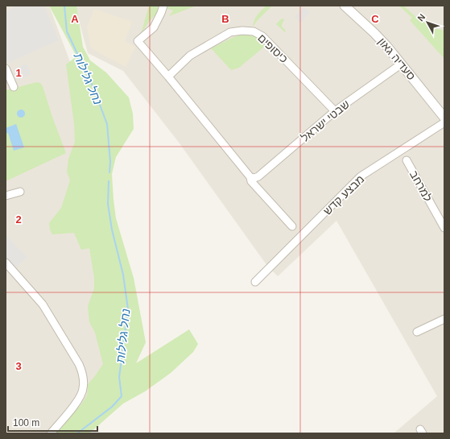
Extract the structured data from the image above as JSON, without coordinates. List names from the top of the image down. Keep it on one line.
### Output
{"streets":{"street":["כיסופים","סעדיה גאון","שבטי ישראל","למרחב","מבצע קדש"]},"crossings":[["כיסופים","שבטי ישראל"],["סעדיה גאון","שבטי ישראל"]],"water":["נחל גלילות"],"scale_bar":"100 m","north":"top left","grid":{"columns":["A","B","C"],"rows":["1","2","3"]}}
